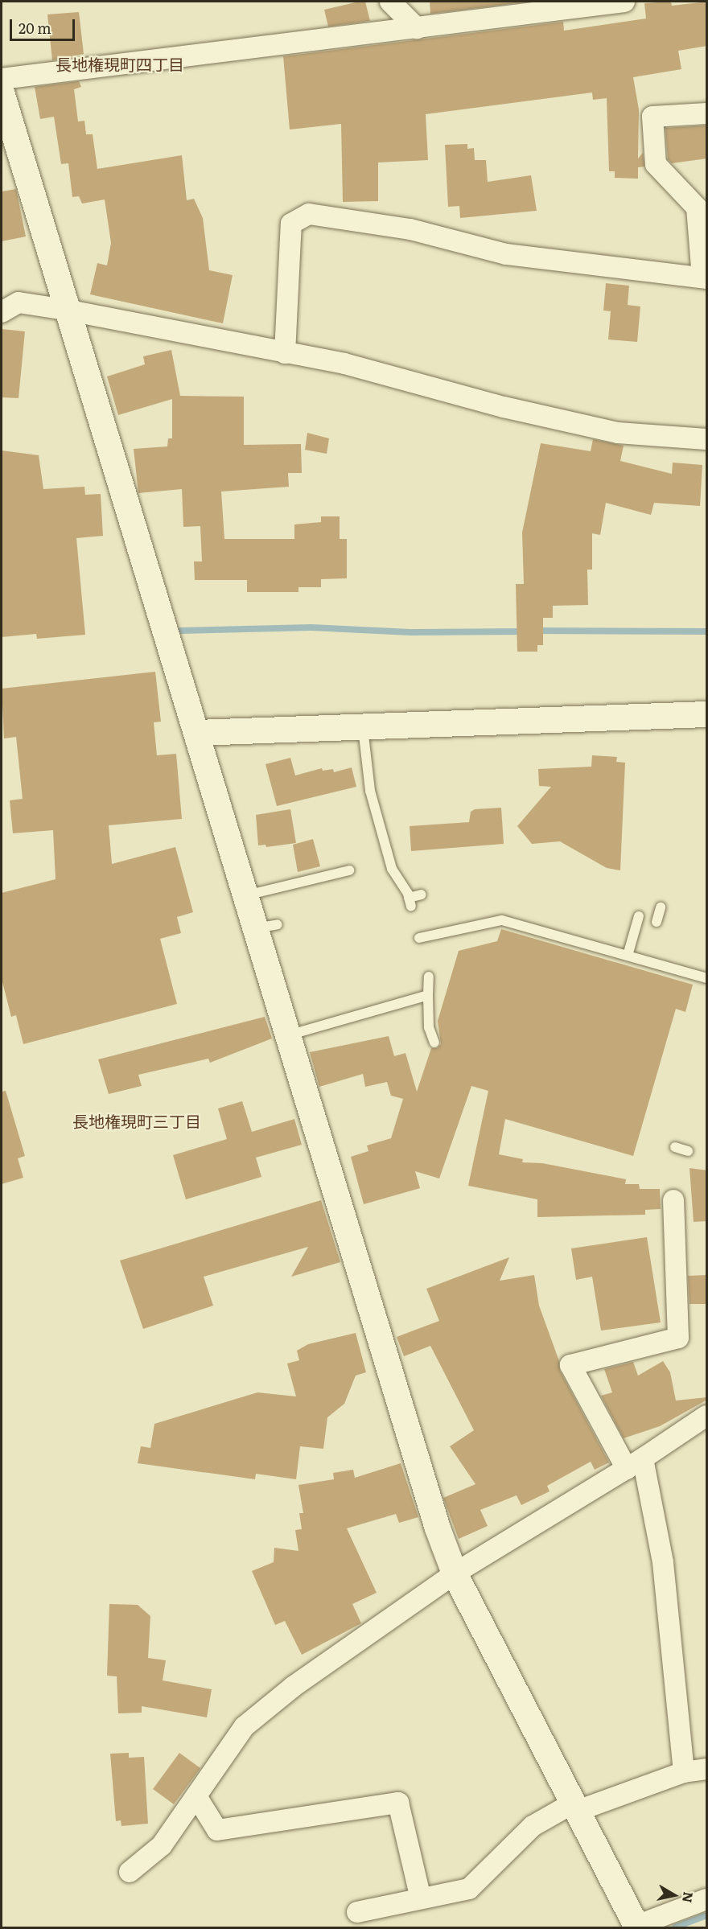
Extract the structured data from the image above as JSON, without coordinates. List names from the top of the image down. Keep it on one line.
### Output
{"districts":["長地権現町四丁目","長地権現町三丁目"],"scale_bar":"20 m","north":"right"}
